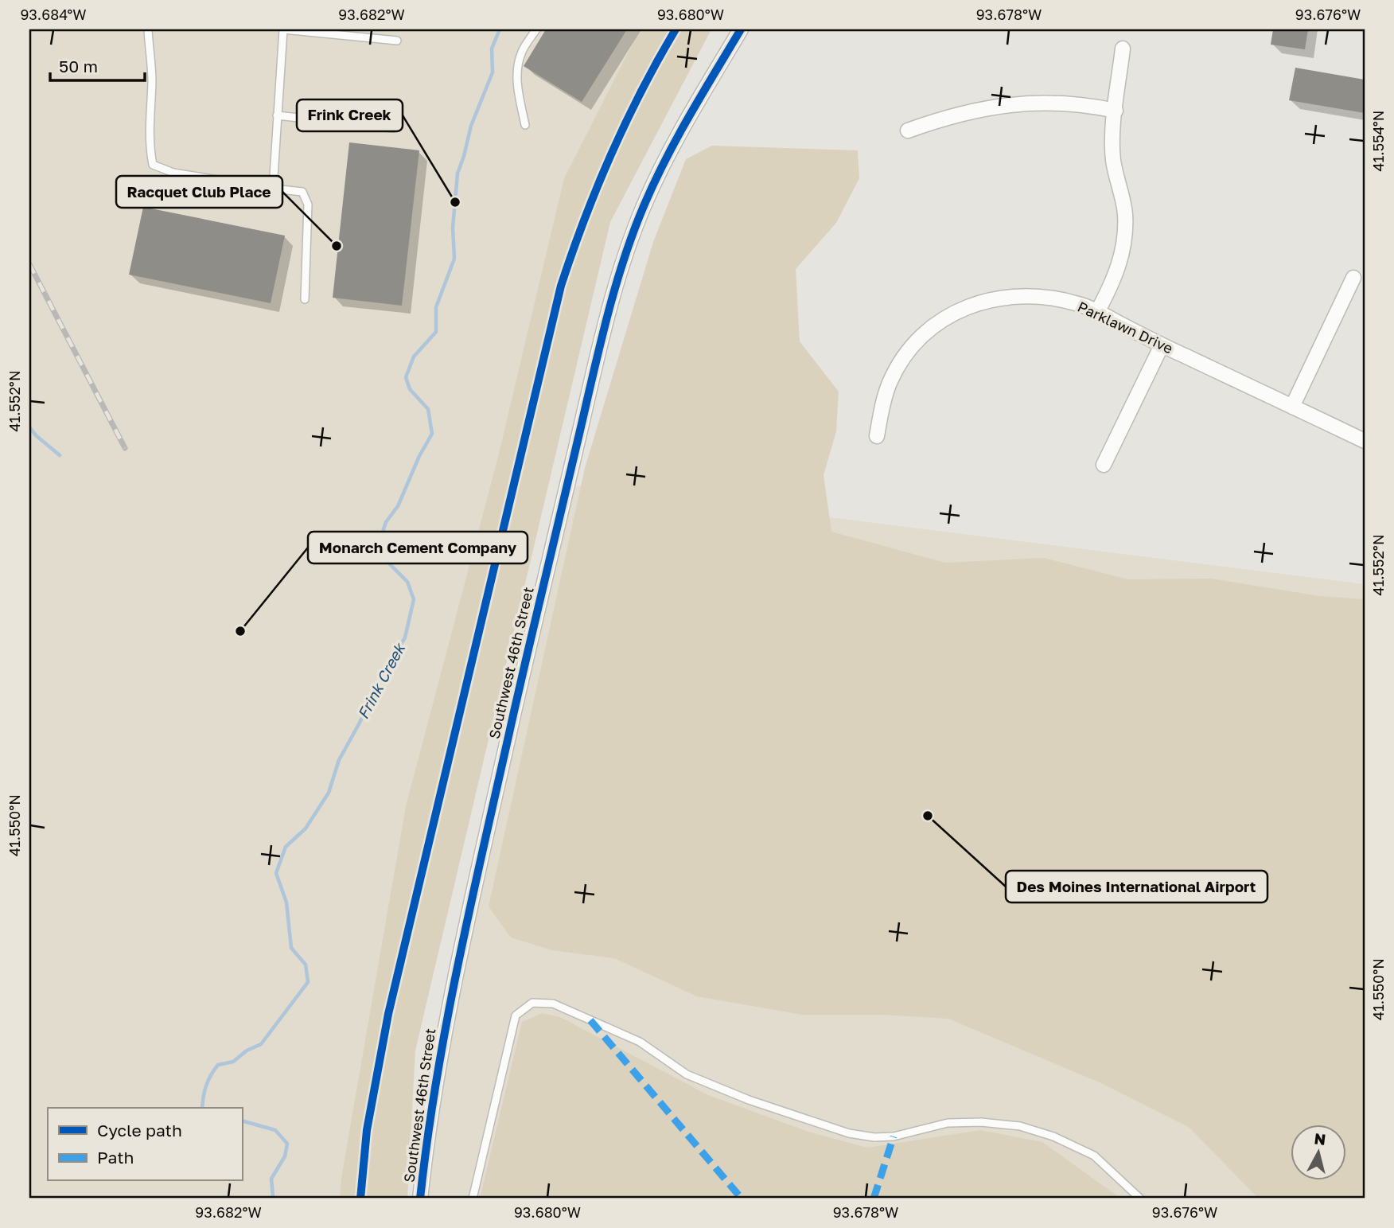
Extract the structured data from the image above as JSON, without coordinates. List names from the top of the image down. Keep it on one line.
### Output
{"streets":{"street":["Parklawn Drive","Southwest 46th Street"]},"water":["Frink Creek"],"places":["Frink Creek","Racquet Club Place","Monarch Cement Company","Des Moines International Airport"],"legend":["Cycle path","Path"],"scale_bar":"50 m","north":"top","coordinates":["93.684°W","93.682°W","93.680°W","93.678°W","93.676°W","41.554°N","41.552°N","41.550°N"]}
